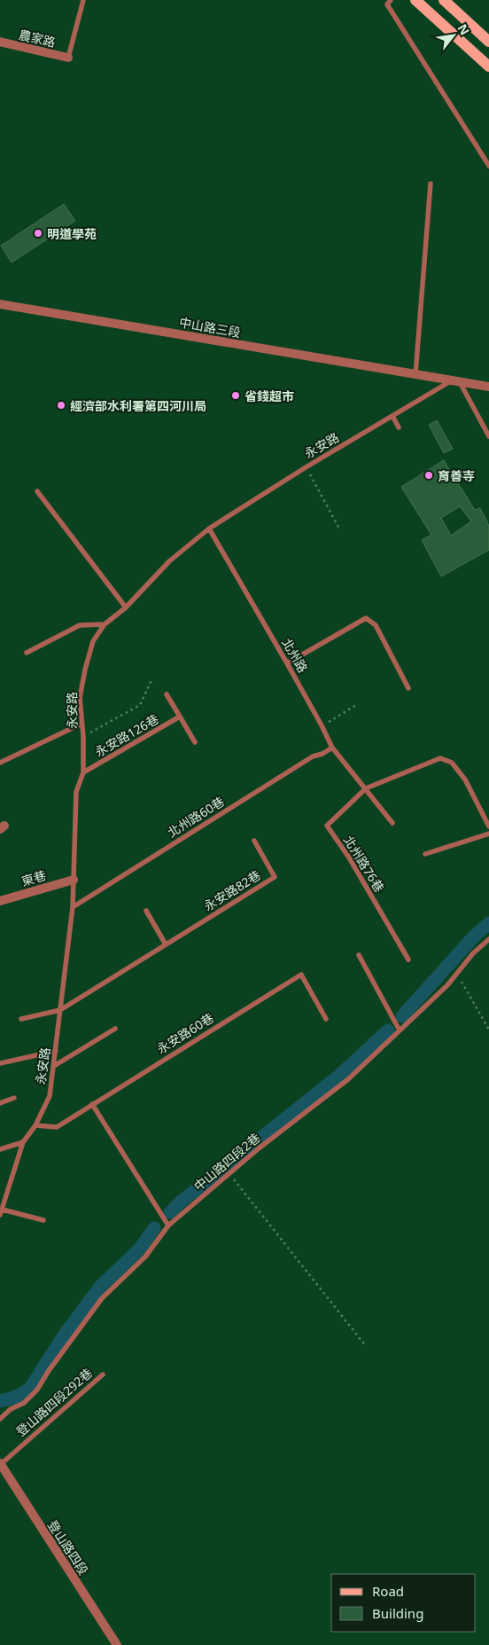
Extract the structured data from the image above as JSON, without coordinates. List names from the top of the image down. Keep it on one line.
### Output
{"streets":{"street":["農家路","中山路三段","東巷","登山路四段"],"lane":["永安路","北州路","永安路126巷","北州路60巷","北州路76巷","永安路82巷","永安路60巷","中山路四段2巷","登山路四段292巷"]},"crossings":[["中山路三段","永安路"],["永安路","北州路"],["永安路","永安路126巷"],["永安路","北州路60巷"],["永安路","東巷"],["永安路","永安路82巷"],["永安路","永安路60巷"],["北州路","北州路60巷"],["北州路","北州路76巷"],["登山路四段292巷","登山路四段"]],"places":["明道學苑","省錢超市","經濟部水利署第四河川局","育善寺"],"legend":["Road","Building"],"north":"top right"}
